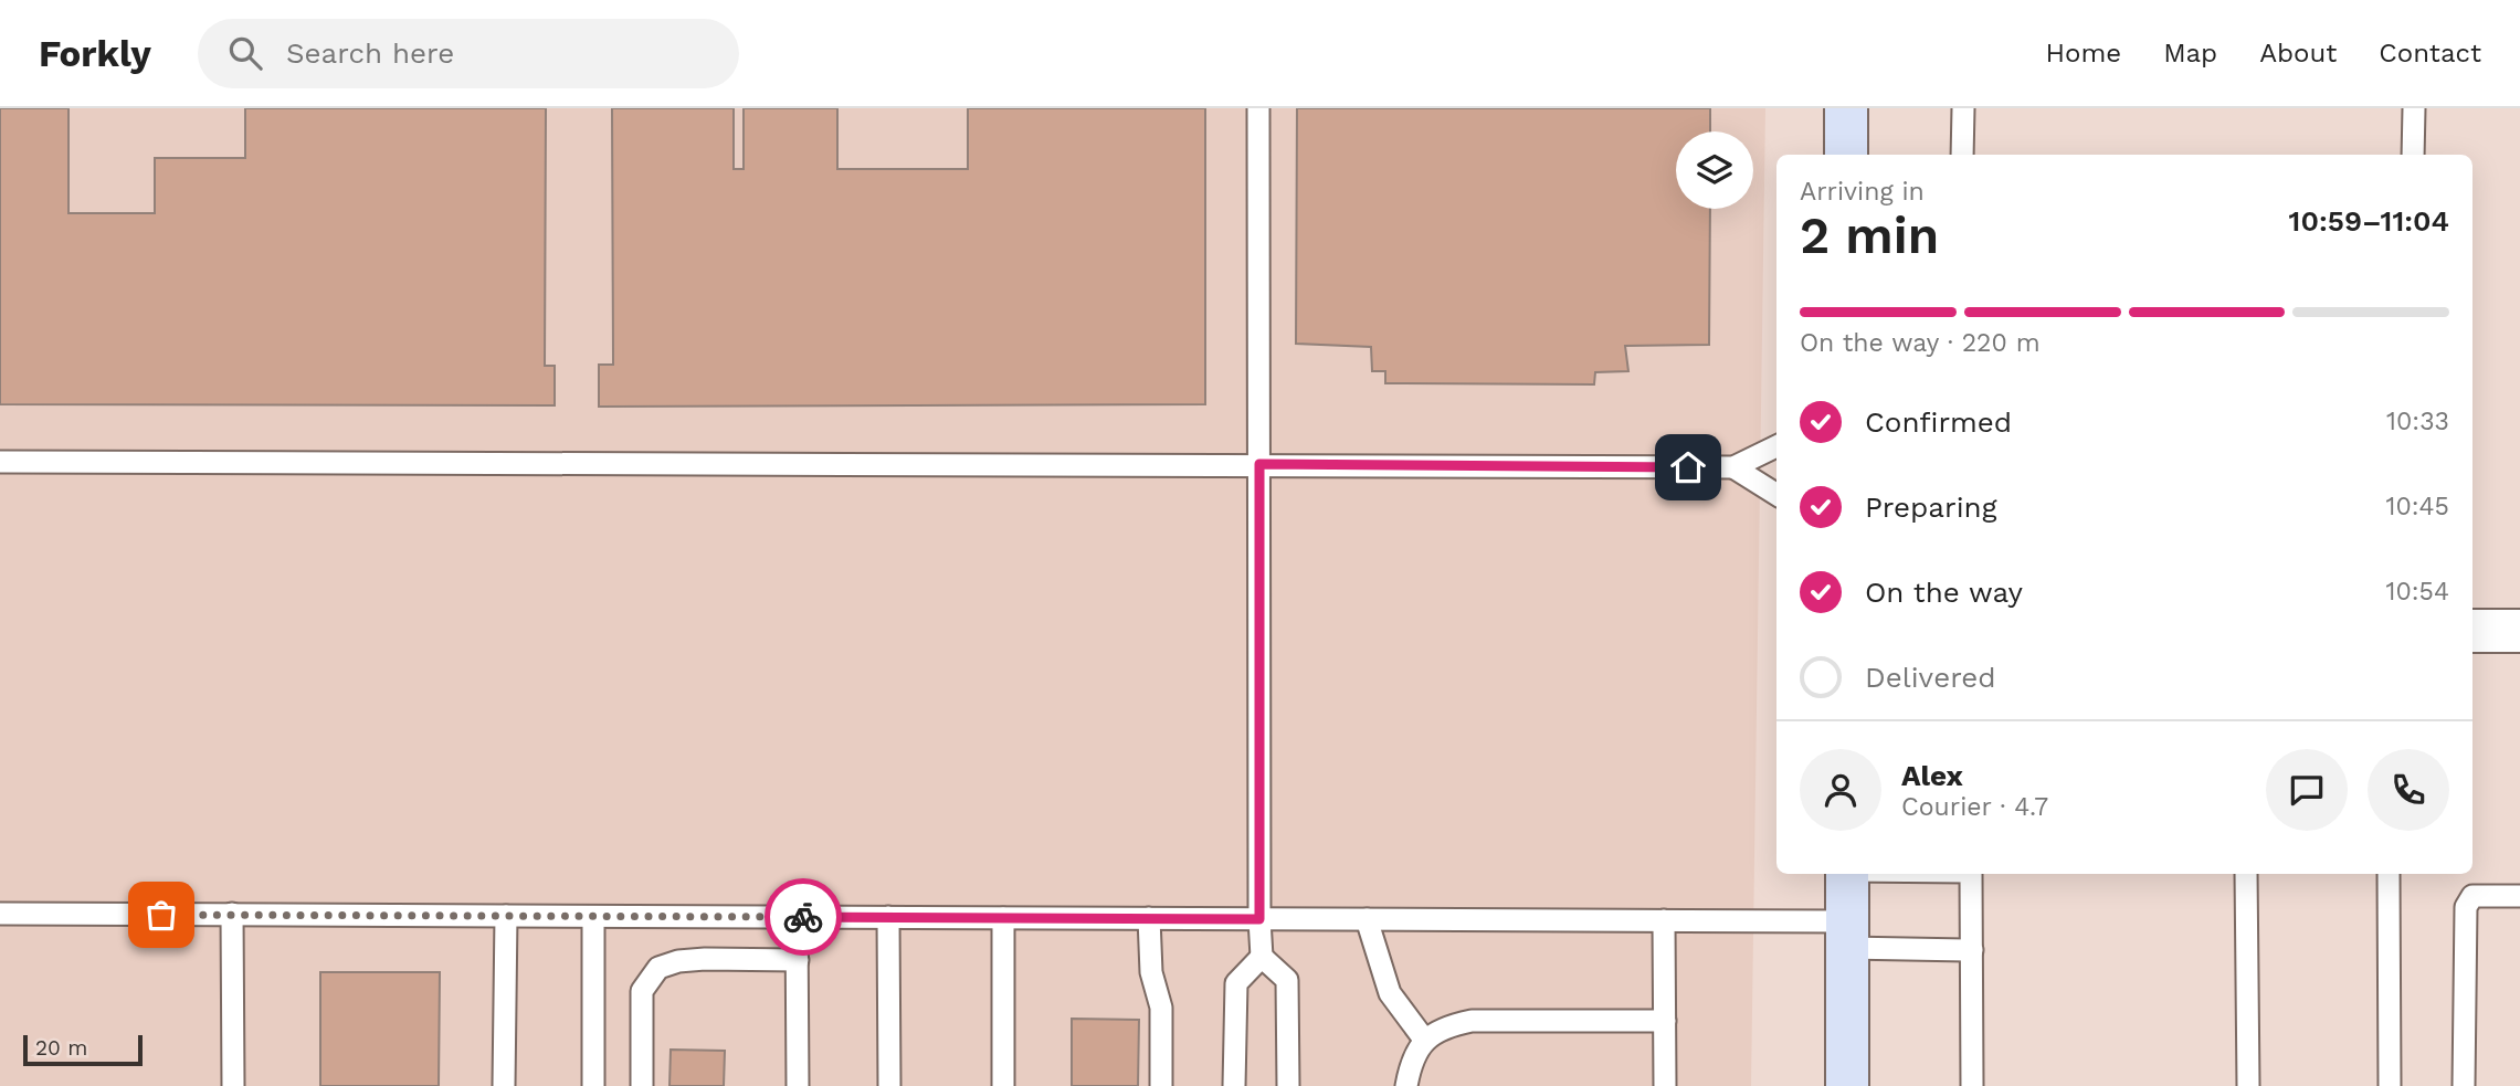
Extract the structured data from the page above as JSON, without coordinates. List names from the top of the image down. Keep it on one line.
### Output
{"scale_bar":"20 m","page":{"header":"Forkly","search":"Search here","nav":["Home","Map","About","Contact"],"heading":["2 min","Arriving in","10:59–11:04"],"panel":["Alex","Courier · 4.7"],"bar":"On the way · 220 m","list":[["Confirmed","10:33"],["Preparing","10:45"],["On the way","10:54"],"Delivered"],"scale":"20 m"}}
